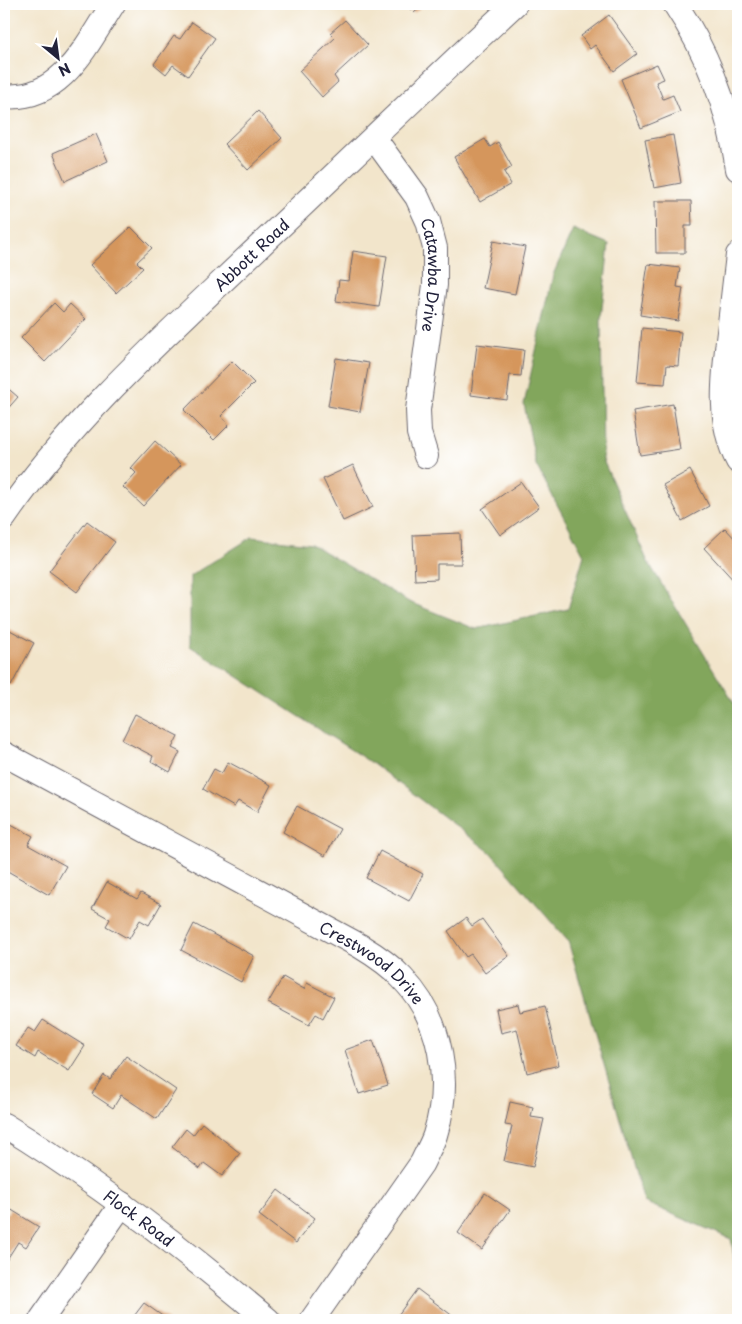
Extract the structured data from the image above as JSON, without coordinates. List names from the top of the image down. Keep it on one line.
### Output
{"streets":{"street":["Abbott Road","Catawba Drive","Crestwood Drive","Flock Road"]},"crossings":[["Abbott Road","Catawba Drive"]],"north":"bottom right"}
